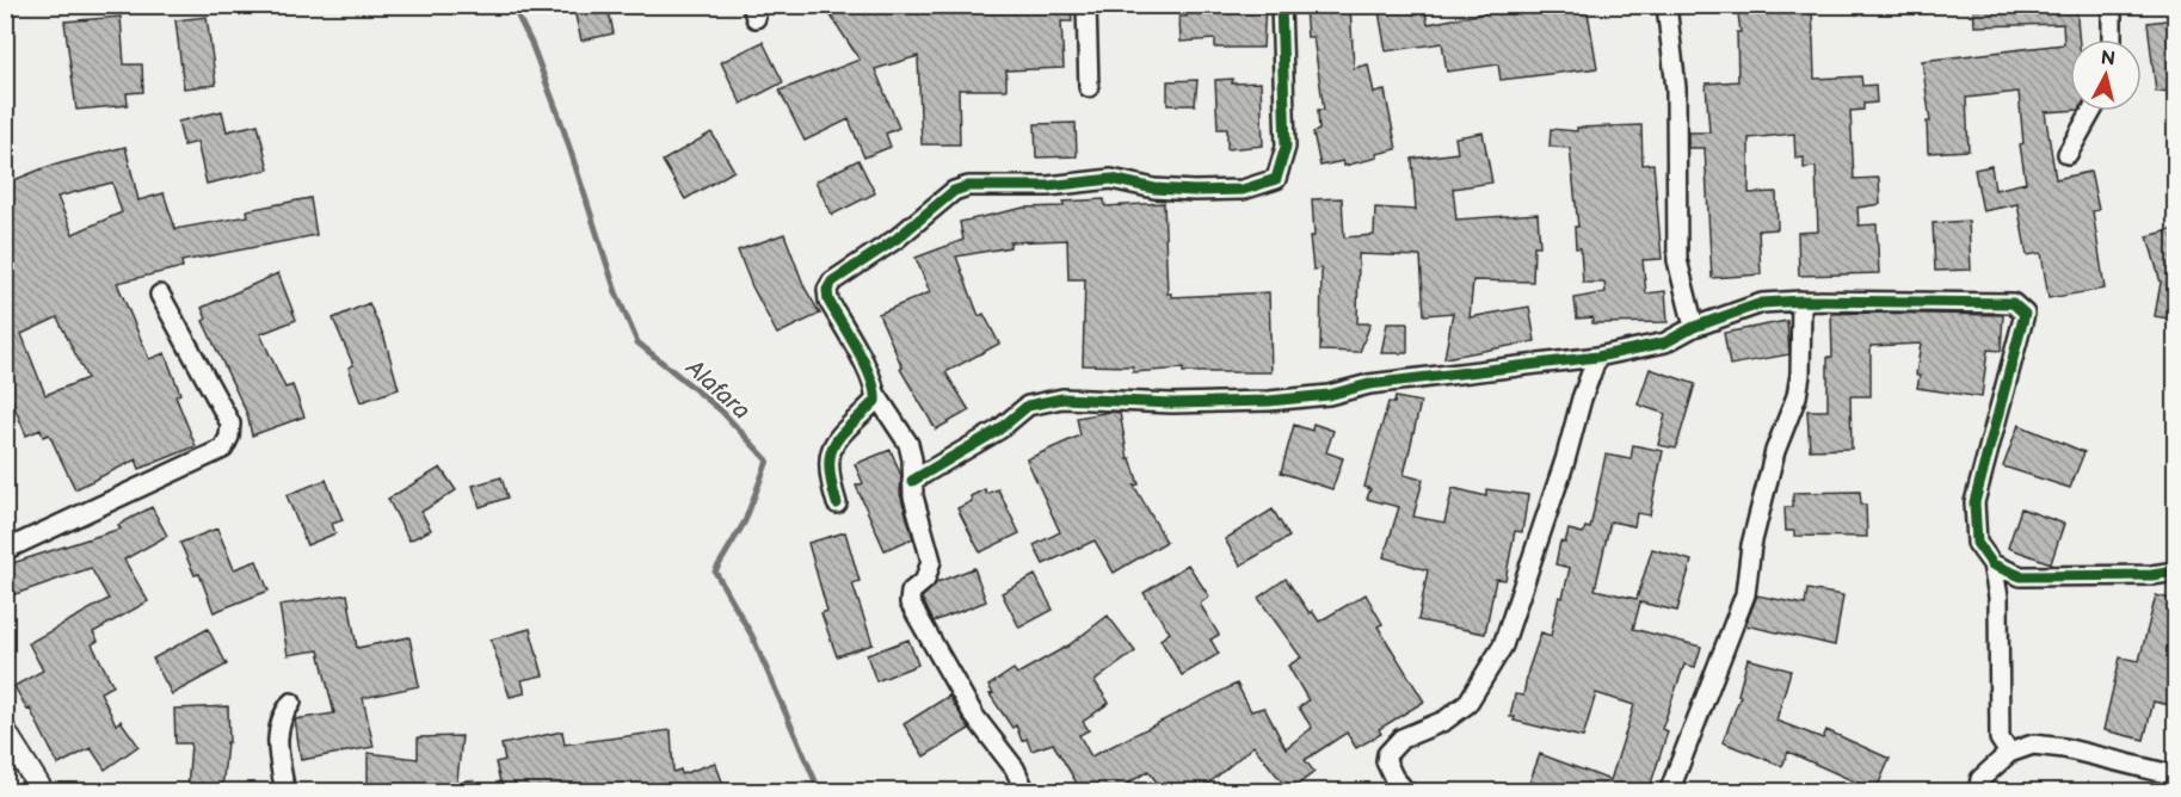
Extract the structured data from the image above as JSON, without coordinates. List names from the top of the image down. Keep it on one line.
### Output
{"water":["Alafara"],"north":"top"}
